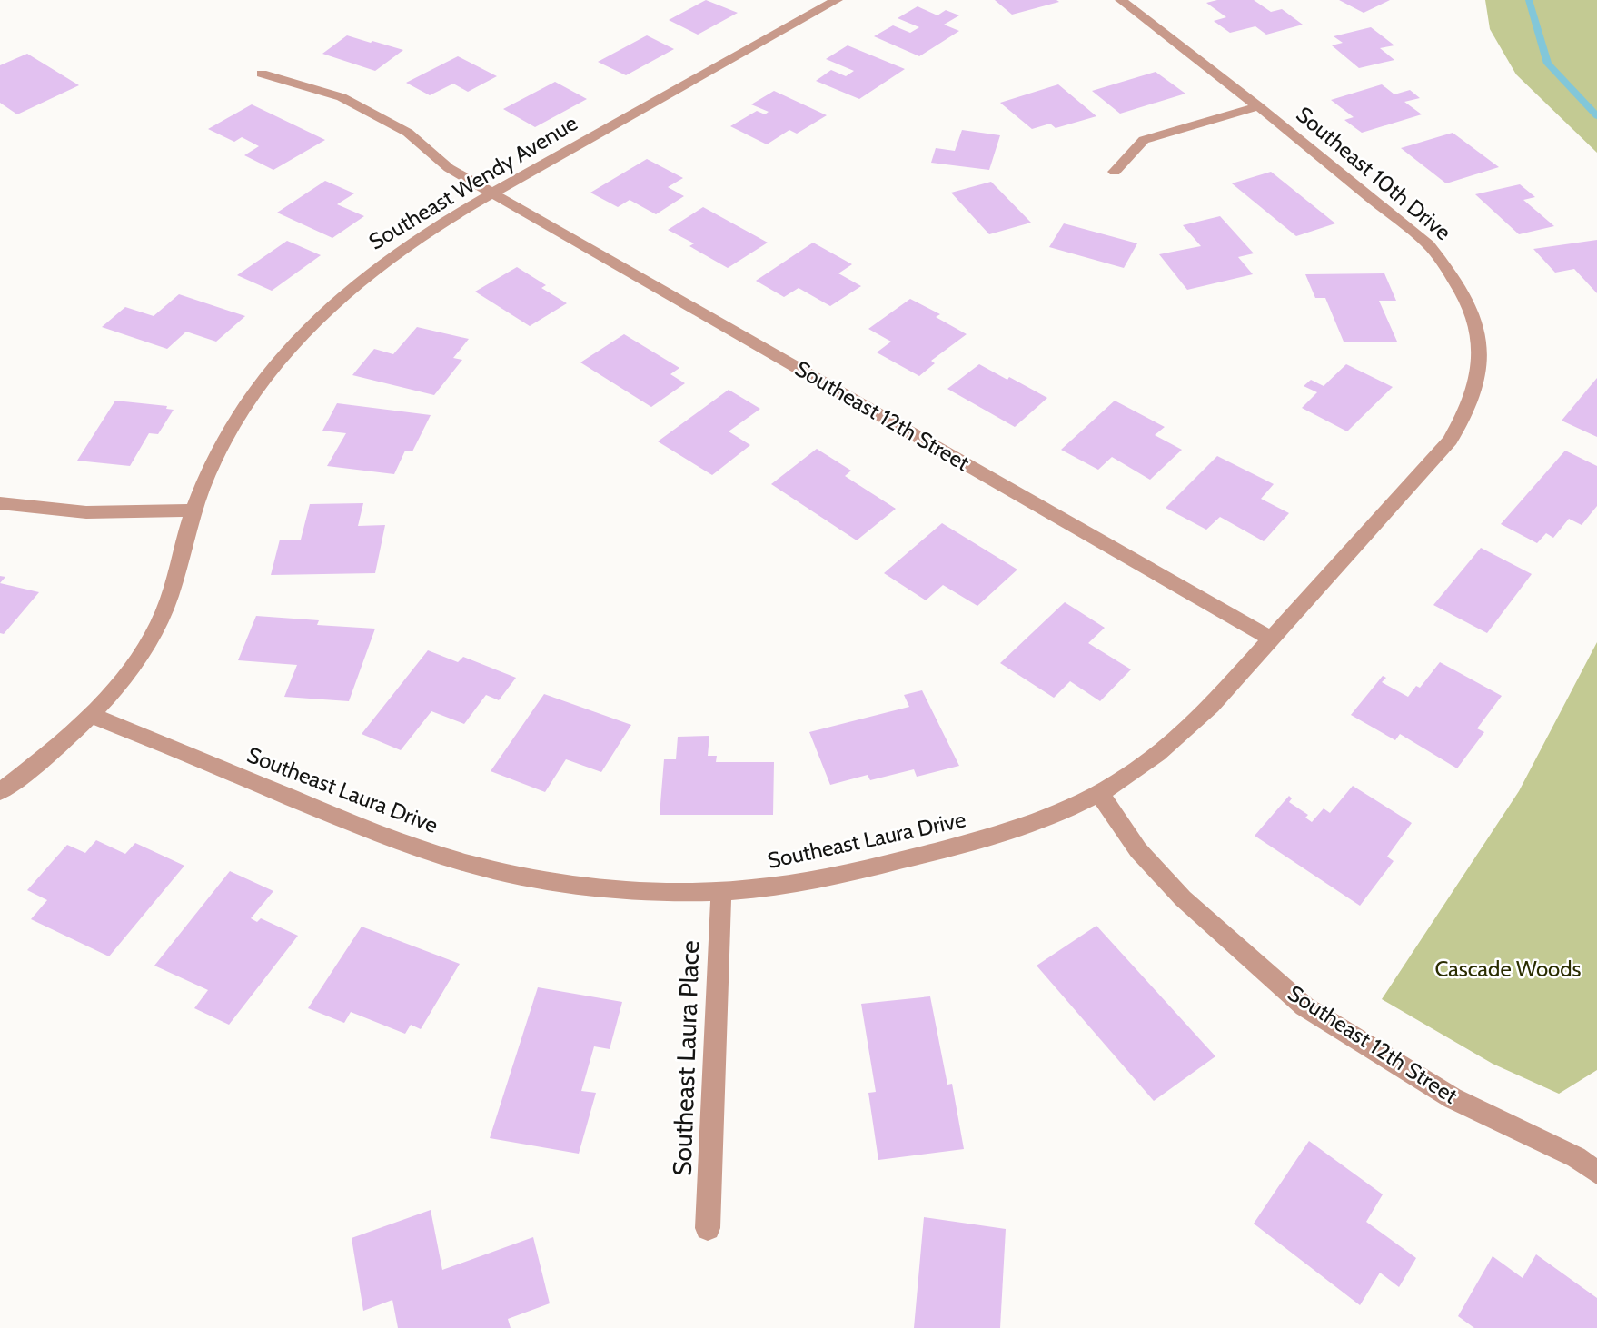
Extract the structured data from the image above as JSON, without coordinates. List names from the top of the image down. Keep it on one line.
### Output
{"streets":{"street":["Southeast 10th Drive","Southeast Wendy Avenue","Southeast 12th Street","Southeast Laura Drive","Southeast Laura Place"]},"crossings":[["Southeast 10th Drive","Southeast 12th Street"],["Southeast 10th Drive","Southeast Laura Drive"],["Southeast Wendy Avenue","Southeast 12th Street"],["Southeast Wendy Avenue","Southeast Laura Drive"],["Southeast 12th Street","Southeast Laura Drive"],["Southeast Laura Drive","Southeast Laura Place"]],"parks":["Cascade Woods"]}
